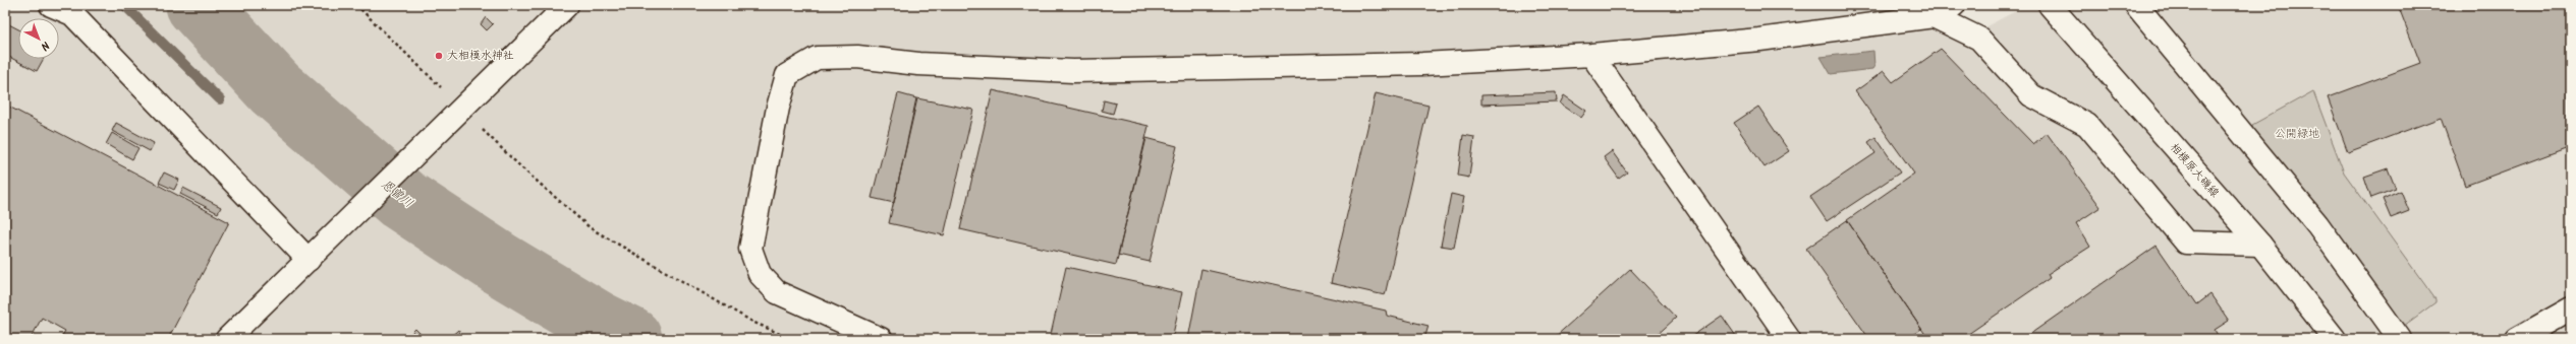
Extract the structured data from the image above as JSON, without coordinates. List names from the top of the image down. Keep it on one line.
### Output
{"streets":{"street":["相模原大磯線"]},"water":["恩曽川"],"parks":["公開緑地"],"places":["大相模水神社"],"north":"bottom right"}
